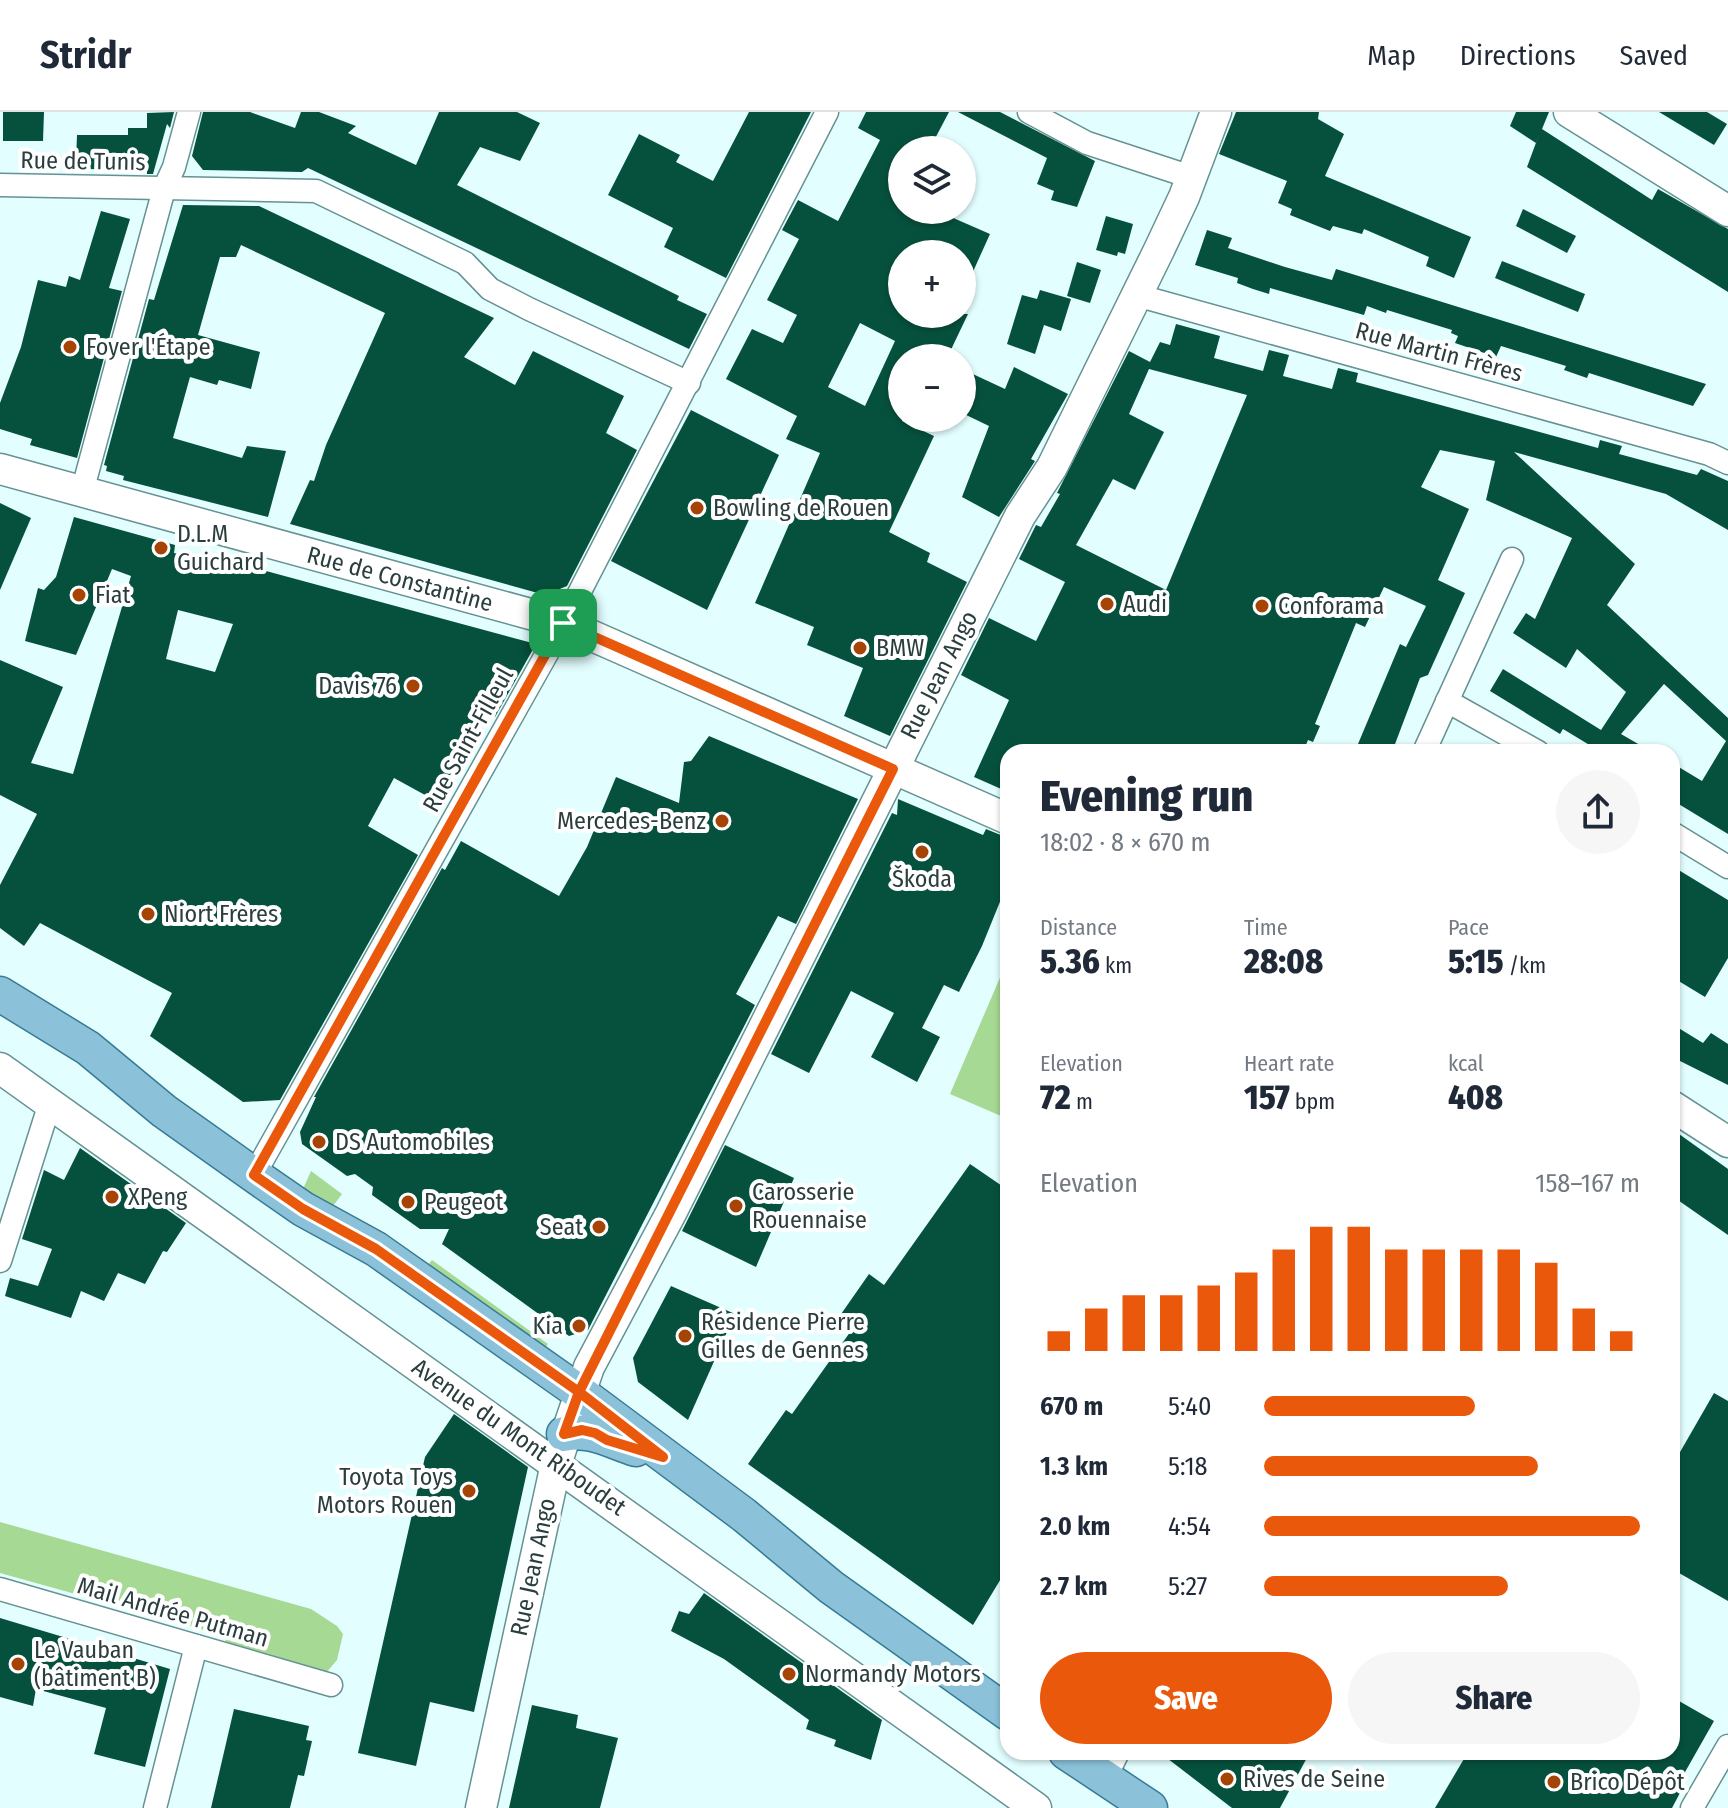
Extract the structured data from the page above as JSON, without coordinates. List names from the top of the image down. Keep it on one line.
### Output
{"streets":{"street":["Rue de Tunis","Rue Martin Frères","Rue de Constantine","Rue Jean Ango","Rue Saint-Filleul","Avenue du Mont Riboudet","Mail Andrée Putman"]},"crossings":[["Rue de Tunis","Rue Saint-Filleul"],["Rue Martin Frères","Rue Jean Ango"],["Rue de Constantine","Rue Jean Ango"],["Rue de Constantine","Rue Saint-Filleul"],["Rue Jean Ango","Avenue du Mont Riboudet"]],"places":["Foyer l'Étape","Bowling de Rouen","D.L.M Guichard","Fiat","Audi","Conforama","BMW","Davis 76","Mercedes-Benz","Škoda","Niort Frères","DS Automobiles","XPeng","Peugeot","Carosserie Rouennaise","Seat","Kia","Résidence Pierre Gilles de Gennes","Toyota Toys Motors Rouen","Le Vauban (bâtiment B)","Normandy Motors","Rives de Seine","Brico Dépôt"],"page":{"header":"Stridr","nav":["Map","Directions","Saved"],"map_buttons":["+","−"],"heading":["Evening run","18:02 · 8 × 670 m"],"stats":[["Distance","5.36 km"],["Time","28:08"],["Pace","5:15 /km"],["Elevation","72 m"],["Heart rate","157 bpm"],["kcal","408"]],"chart":["Elevation","158–167 m"],"list":[{"name":"670 m","note":"5:40"},{"name":"1.3 km","note":"5:18"},{"name":"2.0 km","note":"4:54"},{"name":"2.7 km","note":"5:27"}],"buttons":["Save","Share"]}}
